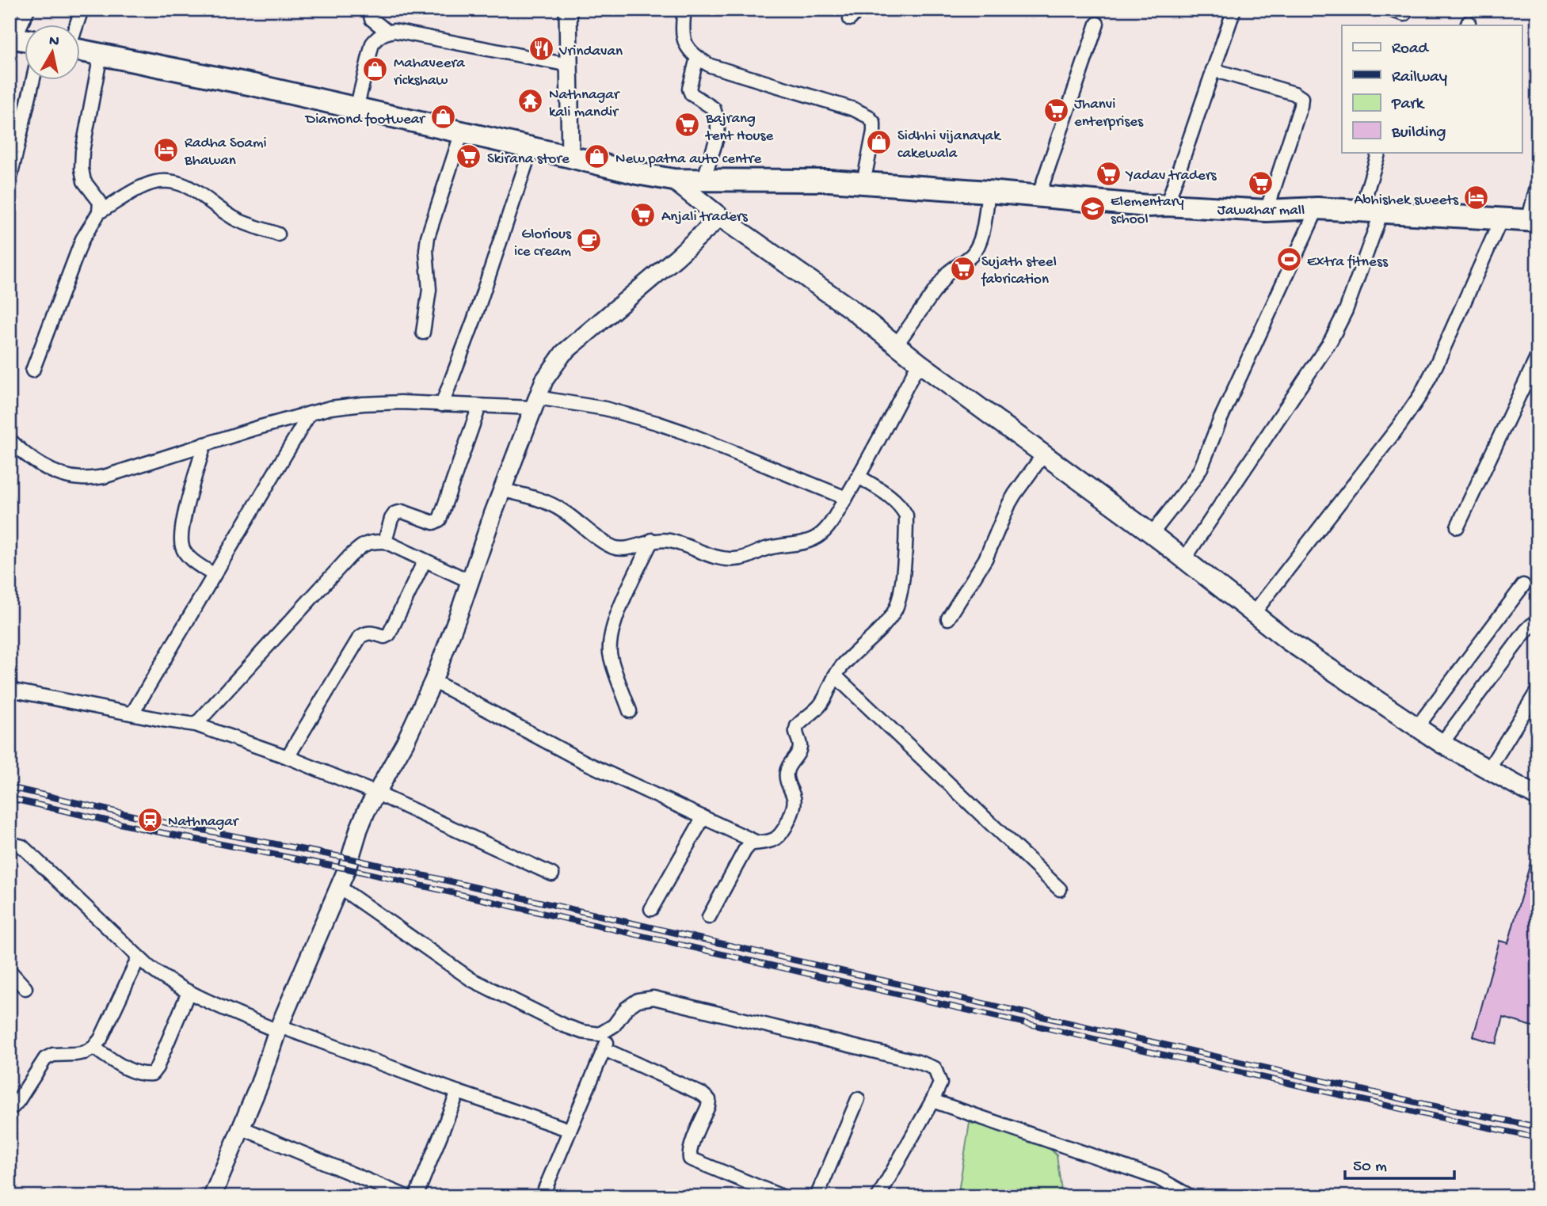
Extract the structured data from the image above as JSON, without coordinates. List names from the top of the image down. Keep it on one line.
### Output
{"places":{"restaurant":["Vrindavan"],"shop":["Mahaveera rickshaw","Diamond footwear","Sidhhi vijanayak cakewala","New patna auto centre"],"temple":["Nathnagar kali mandir"],"supermarket":["Jhanvi enterprises","Bajrang tent House","Skirana store","Yadav traders","Jawahar mall","Anjali traders","Sujath steel fabrication"],"hotel":["Radha Soami Bhawan","Abhishek sweets"],"school or university":["Elementary school"],"cafe":["Glorious ice cream"],"sports":["Extra fitness"],"station":["Nathnagar"]},"legend":["Road","Railway","Park","Building"],"scale_bar":"50 m","north":"top"}
